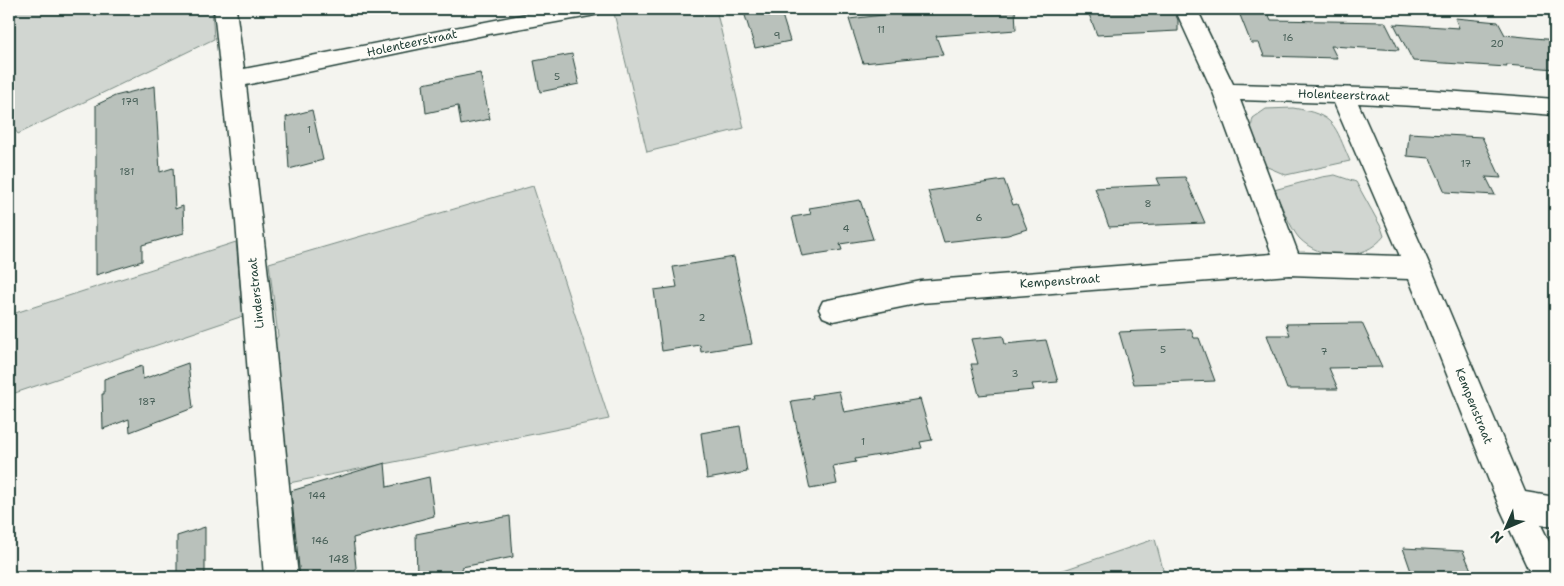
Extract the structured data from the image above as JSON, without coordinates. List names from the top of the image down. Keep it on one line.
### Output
{"streets":{"street":["Holenteerstraat","Kempenstraat","Linderstraat"]},"crossings":[["Holenteerstraat","Kempenstraat"],["Holenteerstraat","Linderstraat"]],"house_numbers":["11","9","16","20","5","179","1","17","181","8","6","4","2","5","7","3","187","1","144","146","148"],"north":"bottom left"}
